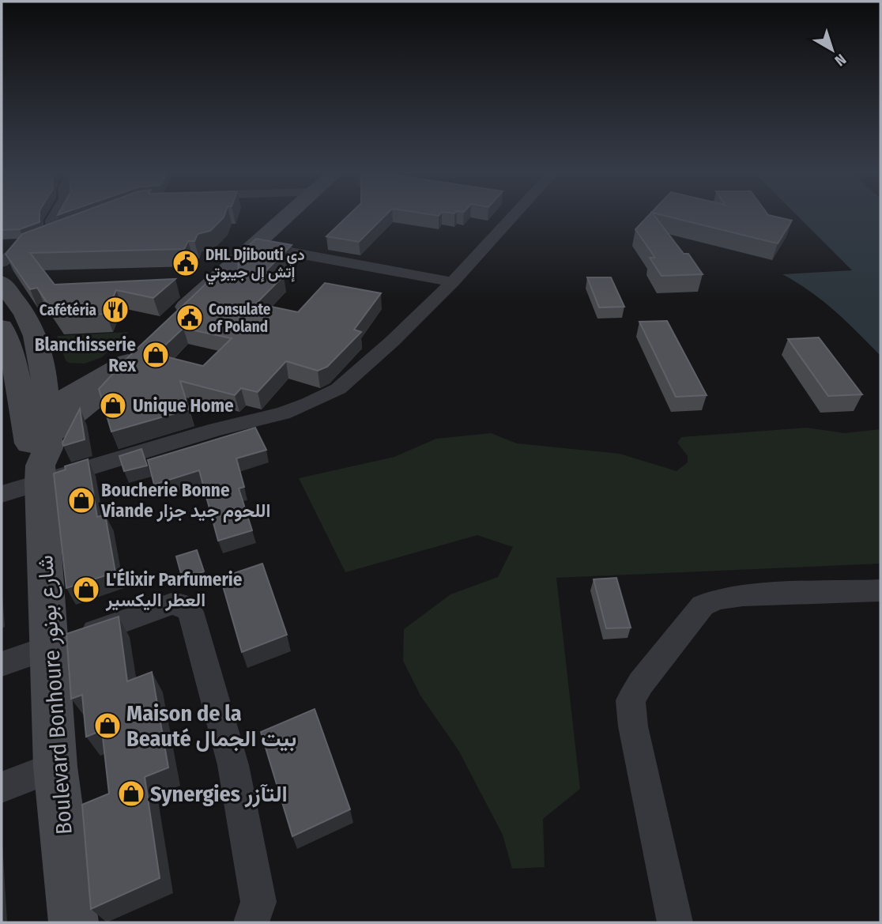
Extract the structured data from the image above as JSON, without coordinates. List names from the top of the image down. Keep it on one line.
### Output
{"streets":{"main road":["Boulevard Bonhoure شارع بونور"]},"places":{"public building":["DHL Djibouti دي إتش إل جيبوتي","Consulate of Poland"],"restaurant":["Cafétéria"],"shop":["Blanchisserie Rex","Unique Home","Boucherie Bonne Viande اللحوم جيد جزار","L'Élixir Parfumerie العطر اليكسير","Maison de la Beauté بيت الجمال","Synergies التآزر"]},"north":"bottom right"}
